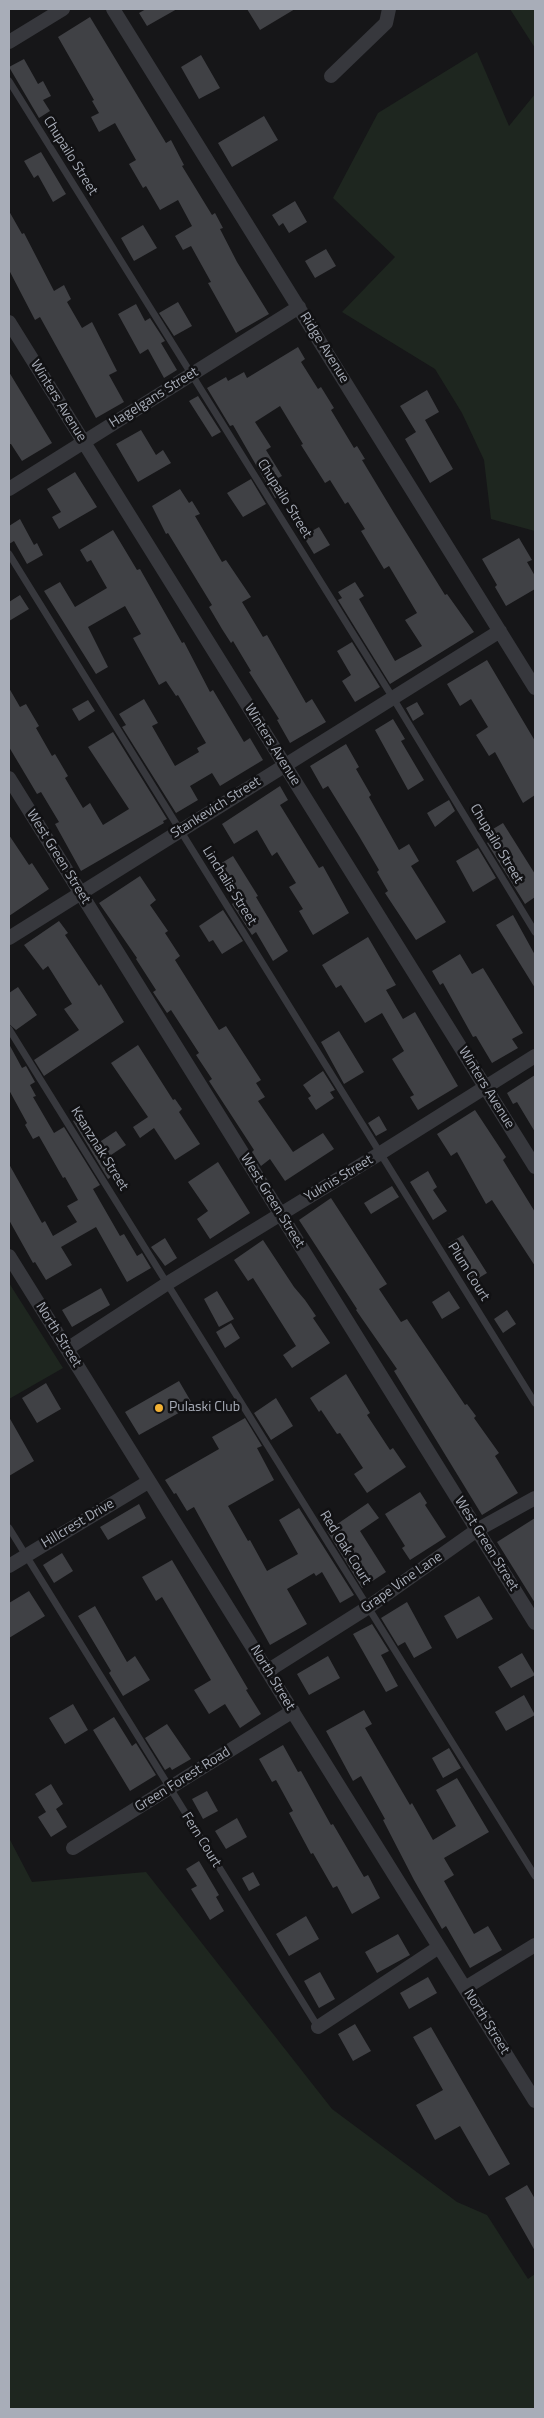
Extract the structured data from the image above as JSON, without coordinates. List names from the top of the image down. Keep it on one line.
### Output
{"streets":{"street":["Ridge Avenue","Hagelgans Street","Winters Avenue","Stankevich Street","West Green Street","Yuknis Street","North Street","Hillcrest Drive","Grape Vine Lane","Green Forest Road","Fern Court"],"lane":["Chupailo Street","Linchalis Street","Ksanznak Street","Plum Court","Red Oak Court"]},"crossings":[["Chupailo Street","Hagelgans Street"],["Chupailo Street","Stankevich Street"],["Ridge Avenue","Hagelgans Street"],["Ridge Avenue","Stankevich Street"],["Hagelgans Street","Winters Avenue"],["Winters Avenue","Stankevich Street"],["Winters Avenue","Yuknis Street"],["Stankevich Street","West Green Street"],["Stankevich Street","Linchalis Street"],["West Green Street","Yuknis Street"],["West Green Street","Grape Vine Lane"],["Linchalis Street","Yuknis Street"],["Linchalis Street","Plum Court"],["Ksanznak Street","Yuknis Street"],["Ksanznak Street","Red Oak Court"],["Yuknis Street","Plum Court"],["Yuknis Street","North Street"],["Yuknis Street","Red Oak Court"],["North Street","Hillcrest Drive"],["North Street","Grape Vine Lane"],["North Street","Green Forest Road"],["North Street","Fern Court"],["Hillcrest Drive","Fern Court"],["Red Oak Court","Grape Vine Lane"],["Green Forest Road","Fern Court"]],"places":["Pulaski Club"]}
